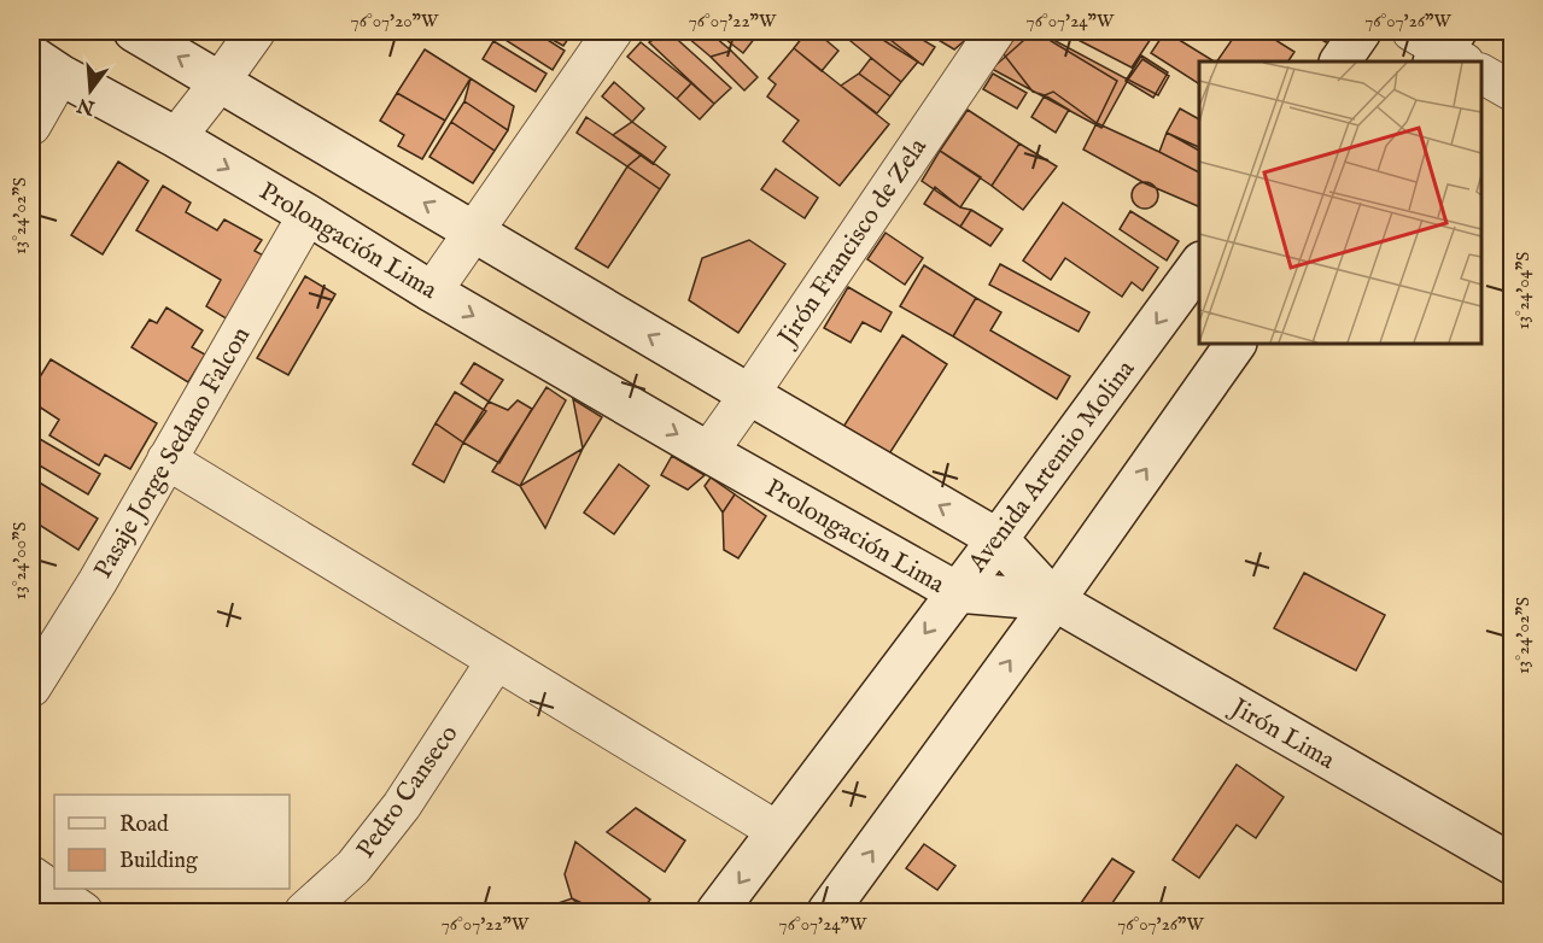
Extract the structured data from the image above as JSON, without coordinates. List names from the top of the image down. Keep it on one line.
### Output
{"streets":{"street":["Prolongación Lima","Jirón Francisco de Zela","Pasaje Jorge Sedano Falcon","Avenida Artemio Molina","Jirón Lima","Pedro Canseco"]},"crossings":[["Prolongación Lima","Jirón Francisco de Zela"],["Prolongación Lima","Pasaje Jorge Sedano Falcon"],["Prolongación Lima","Avenida Artemio Molina"],["Prolongación Lima","Jirón Lima"]],"legend":["Road","Building"],"north":"bottom","coordinates":["76°07'20\"W","76°07'22\"W","76°07'24\"W","76°07'26\"W","13°24'02\"S","13°24'04\"S","13°24'00\"S"]}
